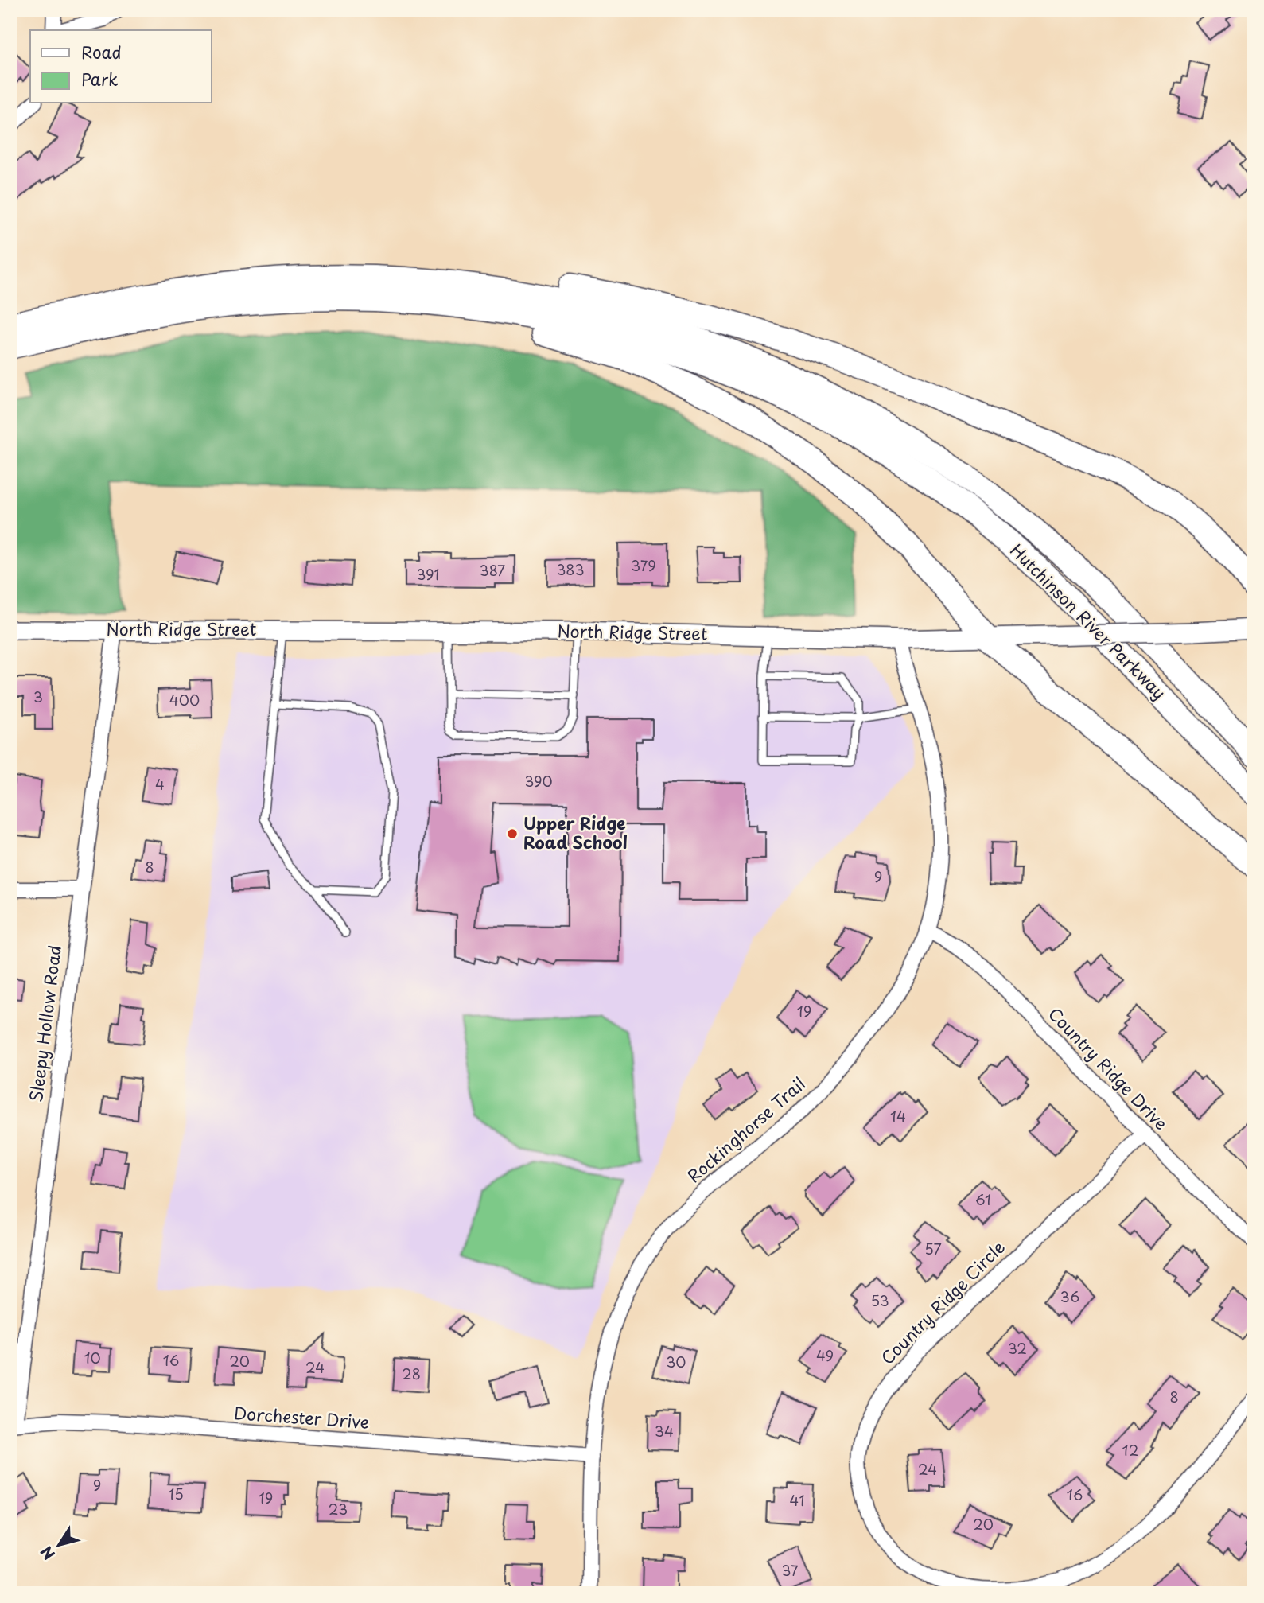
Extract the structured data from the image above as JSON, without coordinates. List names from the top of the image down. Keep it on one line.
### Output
{"streets":{"highway":["Hutchinson River Parkway"],"street":["North Ridge Street","Sleepy Hollow Road","Country Ridge Drive","Rockinghorse Trail","Country Ridge Circle","Dorchester Drive"]},"crossings":[["North Ridge Street","Sleepy Hollow Road"],["North Ridge Street","Rockinghorse Trail"],["Sleepy Hollow Road","Dorchester Drive"],["Country Ridge Drive","Rockinghorse Trail"],["Country Ridge Drive","Country Ridge Circle"],["Rockinghorse Trail","Dorchester Drive"]],"places":["Upper Ridge Road School"],"house_numbers":["379","383","387","391","3","400","390","4","8","9","19","14","61","57","36","53","32","49","10","16","20","30","24","28","8","34","12","24","9","15","16","19","41","23","20","37"],"legend":["Road","Park"],"north":"bottom left"}
